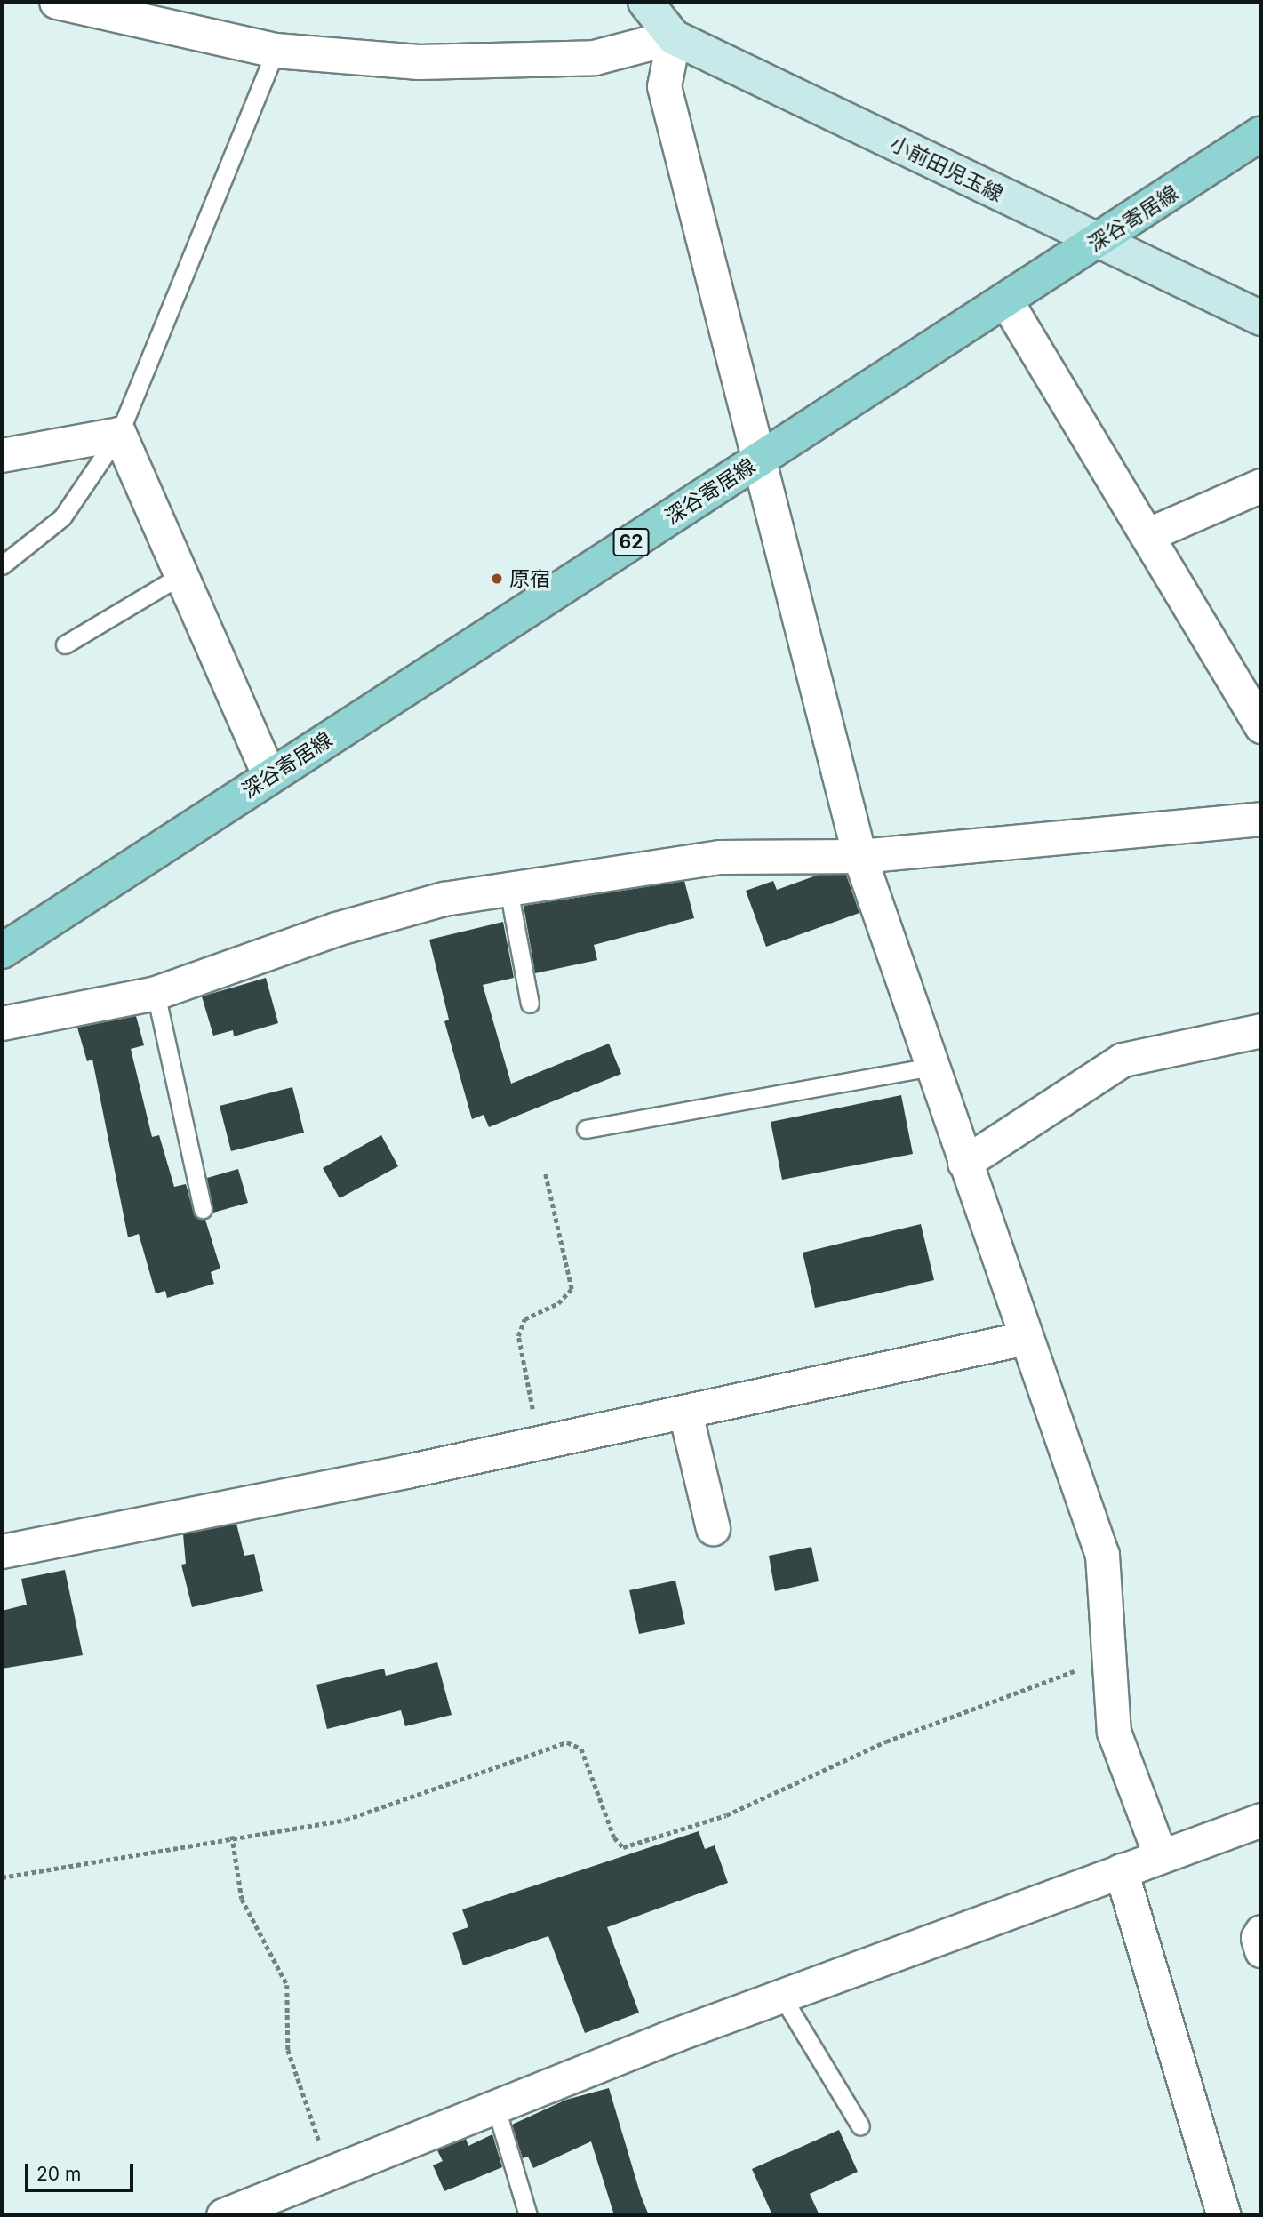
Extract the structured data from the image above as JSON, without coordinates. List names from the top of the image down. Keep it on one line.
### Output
{"streets":{"main road":["小前田児玉線","深谷寄居線","62"]},"crossings":[["小前田児玉線","深谷寄居線"]],"places":["原宿"],"scale_bar":"20 m"}
